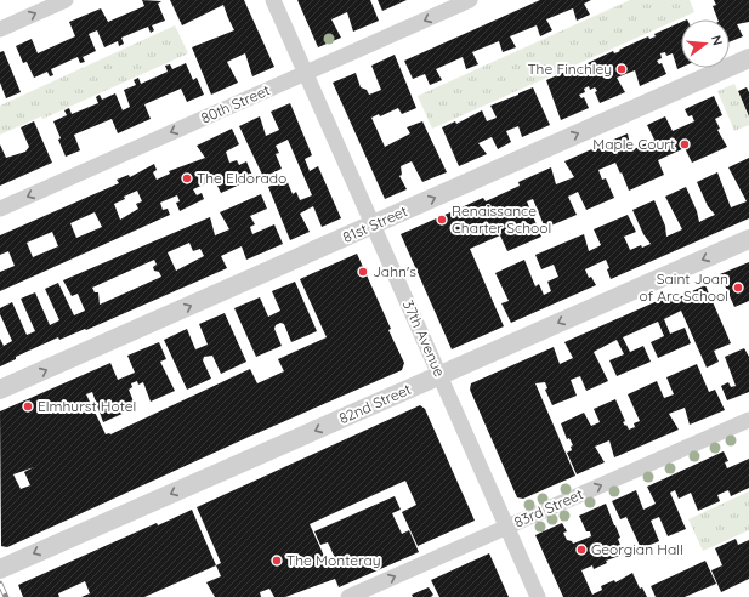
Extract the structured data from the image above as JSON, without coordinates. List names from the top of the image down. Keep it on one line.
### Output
{"streets":{"street":["80th Street","81st Street","37th Avenue","82nd Street","83rd Street"]},"crossings":[["80th Street","37th Avenue"],["81st Street","37th Avenue"],["37th Avenue","82nd Street"],["37th Avenue","83rd Street"]],"one_way":["80th Street","81st Street","82nd Street","83rd Street"],"places":["The Finchley","Maple Court","The Eldorado","Renaissance Charter School","Jahn's","Saint Joan of Arc School","Elmhurst Hotel","Georgian Hall","The Monteray"],"north":"right"}
